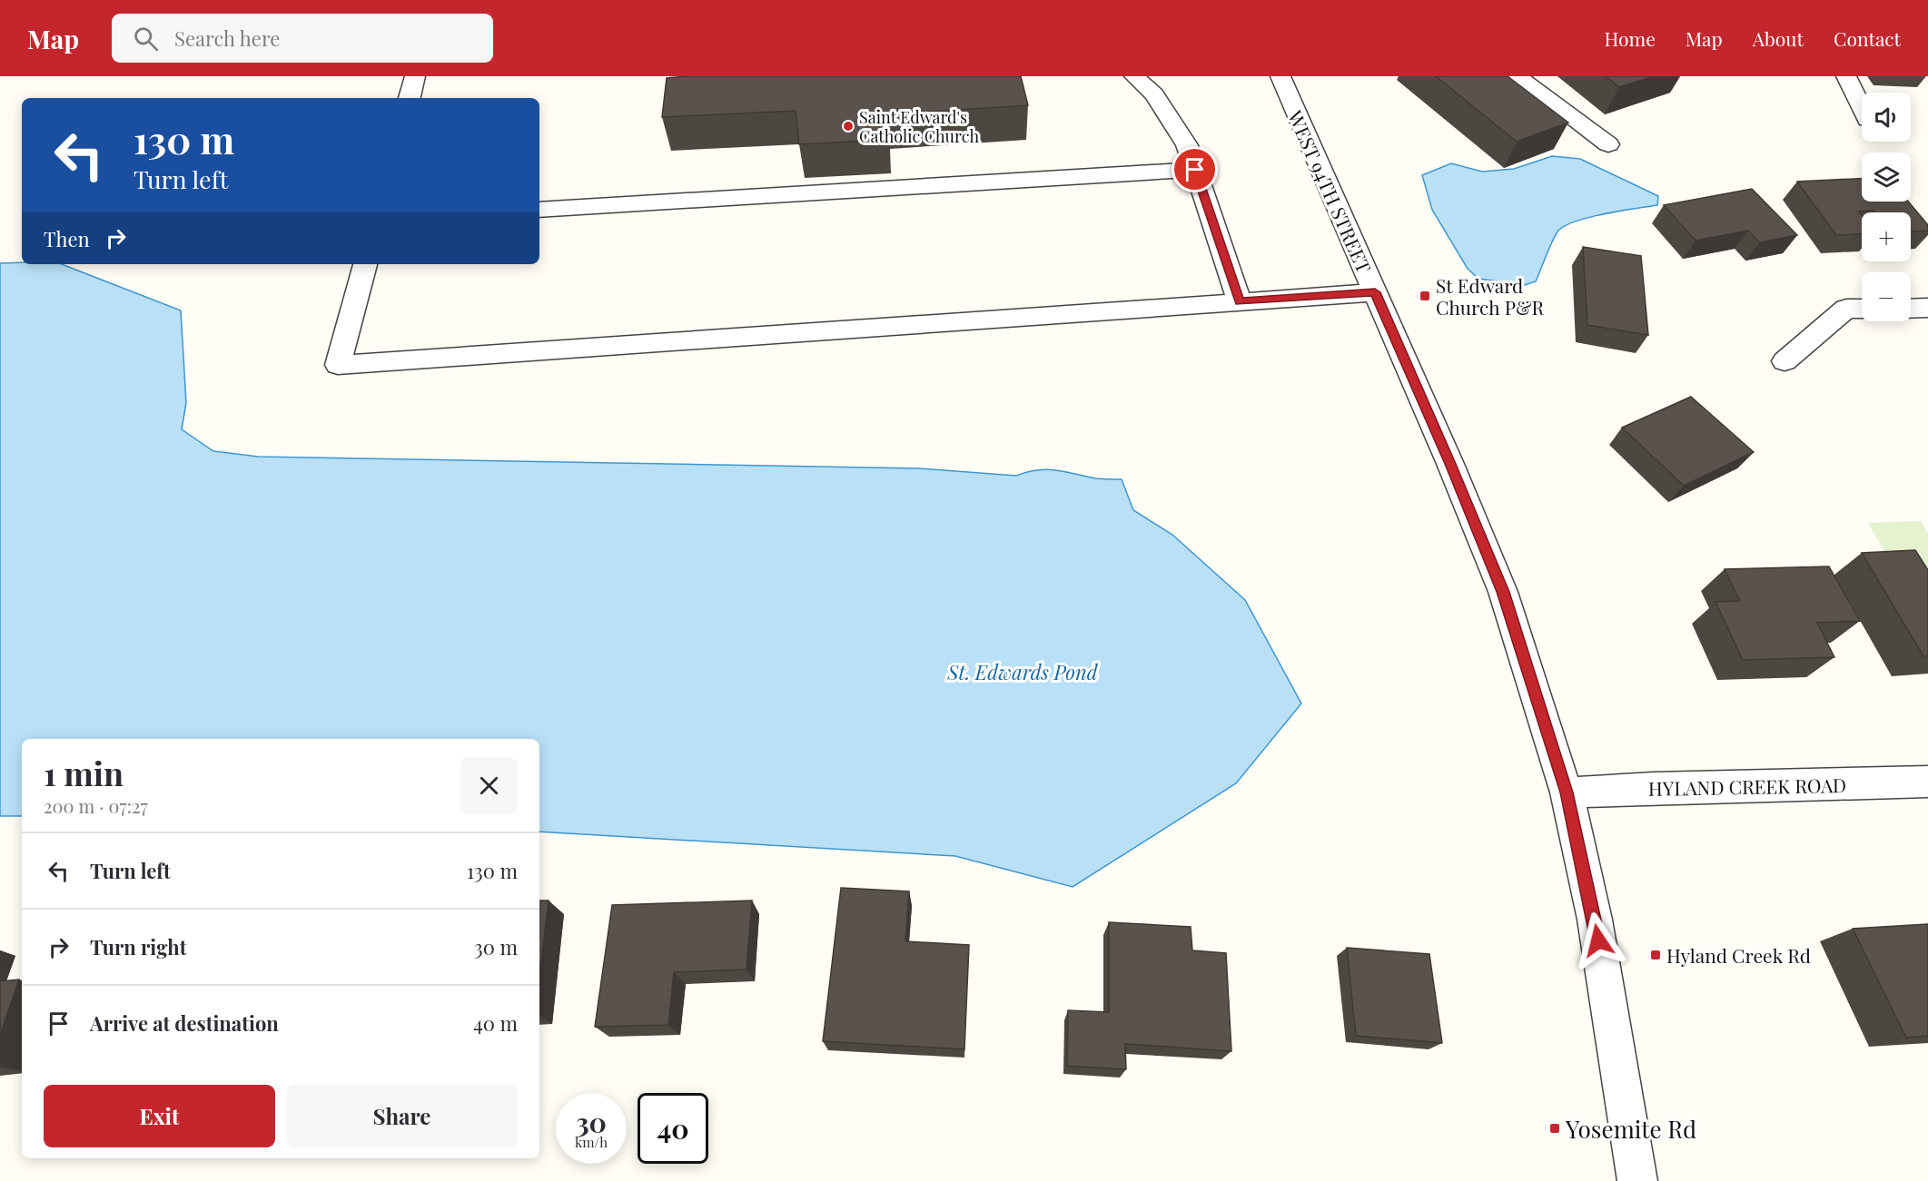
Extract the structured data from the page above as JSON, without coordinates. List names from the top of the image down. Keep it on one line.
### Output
{"streets":{"street":["WEST 94TH STREET","HYLAND CREEK ROAD"]},"crossings":[["WEST 94TH STREET","HYLAND CREEK ROAD"]],"water":["St. Edwards Pond"],"places":{"other":["Saint Edward's Catholic Church"],"transit":["St Edward Church P&R","Hyland Creek Rd","Yosemite Rd"]},"page":{"header":"Map","search":"Search here","nav":["Home","Map","About","Contact"],"map_buttons":["+","−"],"turn":["130 m","Turn left"],"then":"Then","heading":["1 min","200 m · 07:27"],"list":[{"name":"Turn left","value":"130 m"},{"name":"Turn right","value":"30 m"},{"name":"Arrive at destination","value":"40 m"}],"buttons":["Exit","Share"],"speed":"30 km/h","limit":"40"}}
